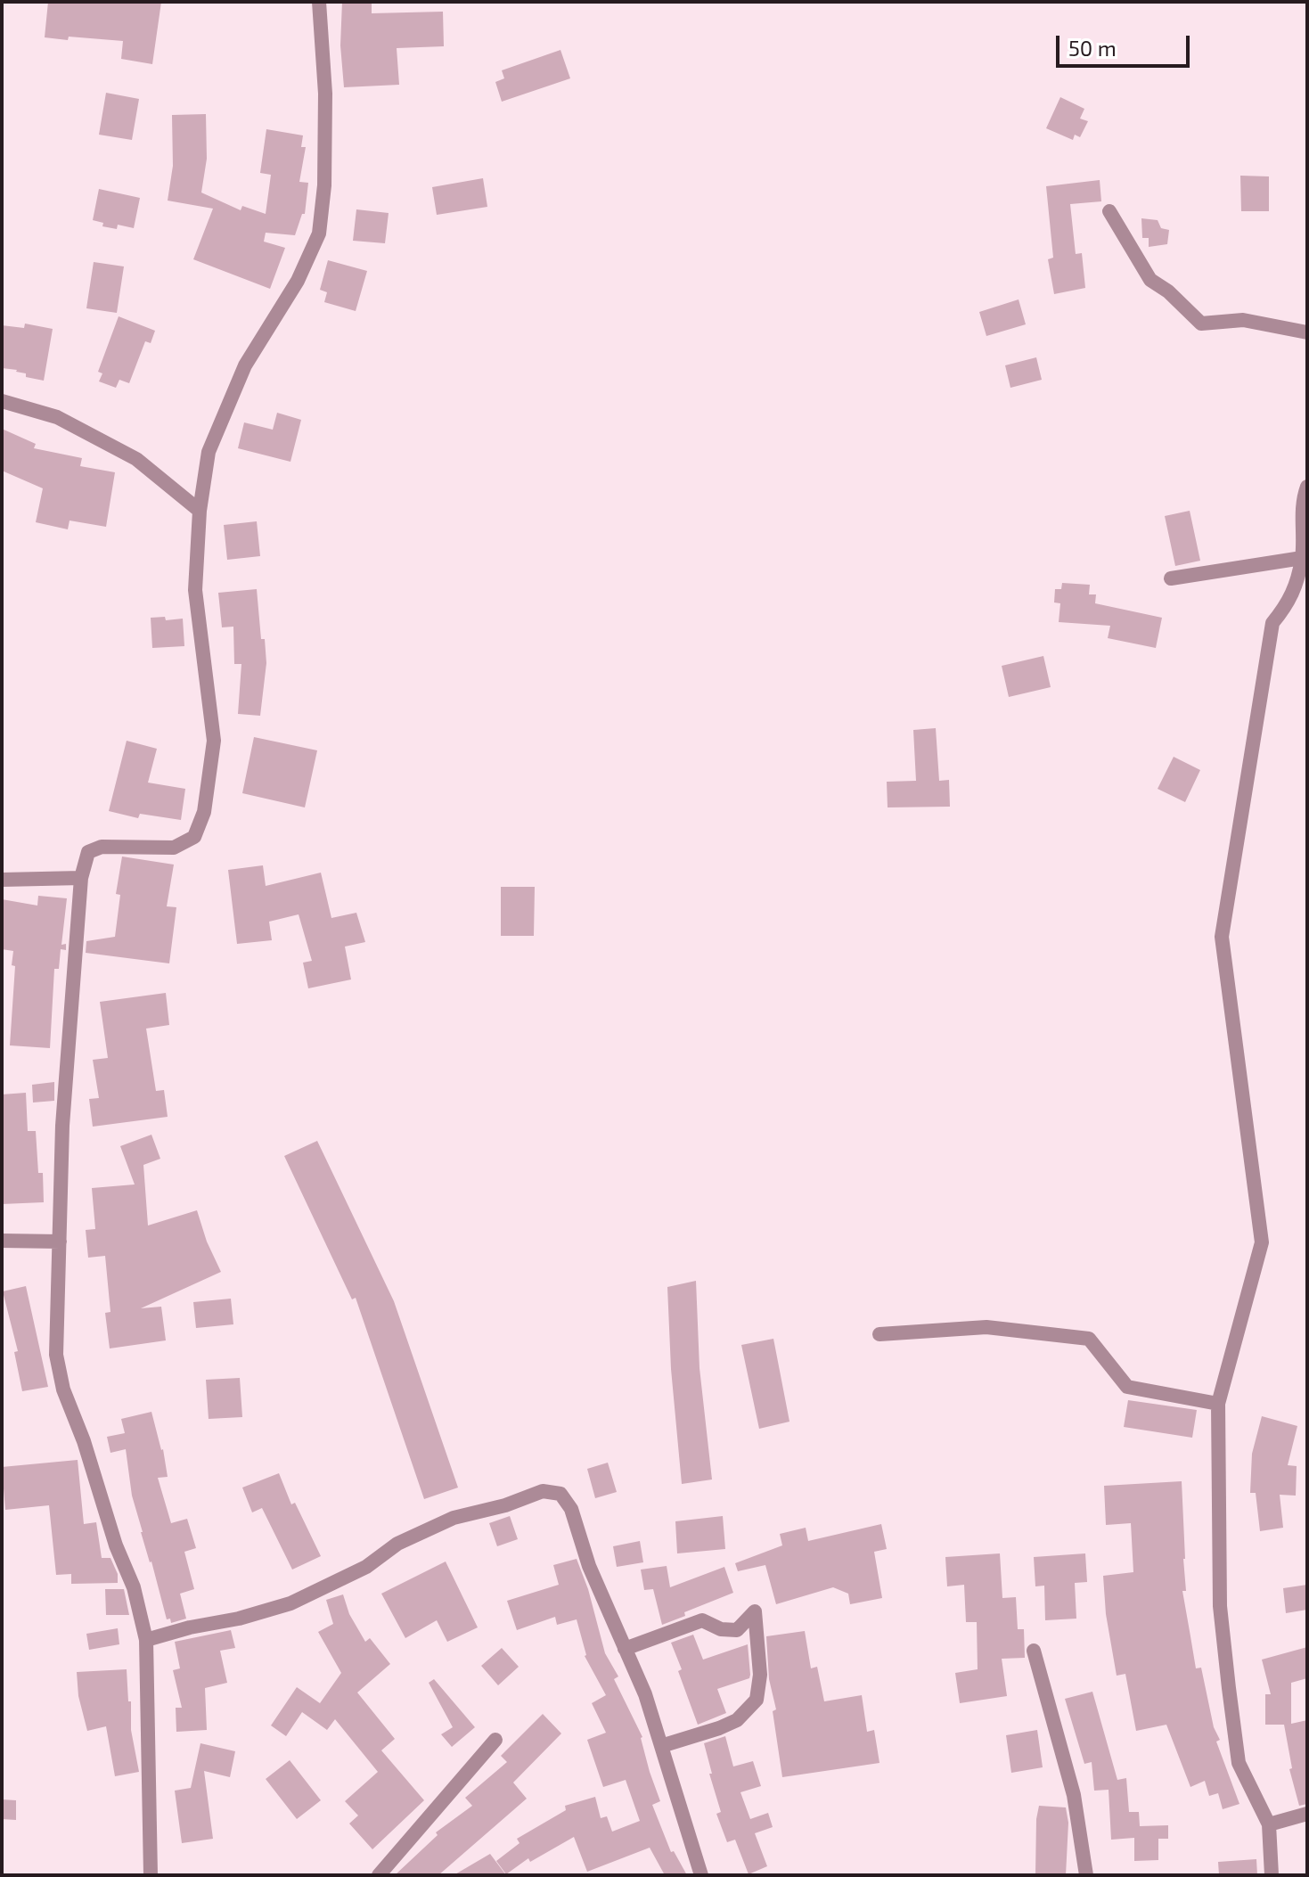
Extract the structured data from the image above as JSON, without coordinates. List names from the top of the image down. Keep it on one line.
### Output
{"scale_bar":"50 m"}
